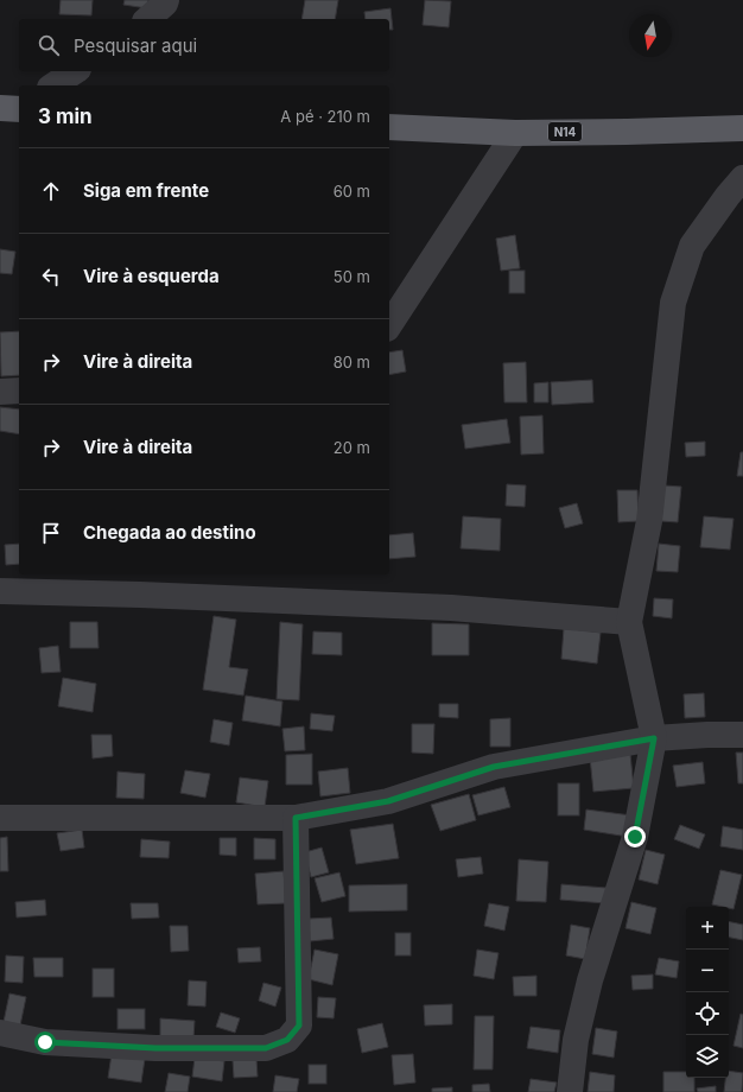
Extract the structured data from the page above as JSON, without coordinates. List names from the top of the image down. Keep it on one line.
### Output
{"streets":{"main road":["N14"]},"north":"bottom","page":{"search":"Pesquisar aqui","heading":["3 min","A pé · 210 m"],"list":[["Siga em frente","60 m"],["Vire à esquerda","50 m"],["Vire à direita","80 m"],["Vire à direita","20 m"],"Chegada ao destino"],"map_buttons":["+","−"]}}
